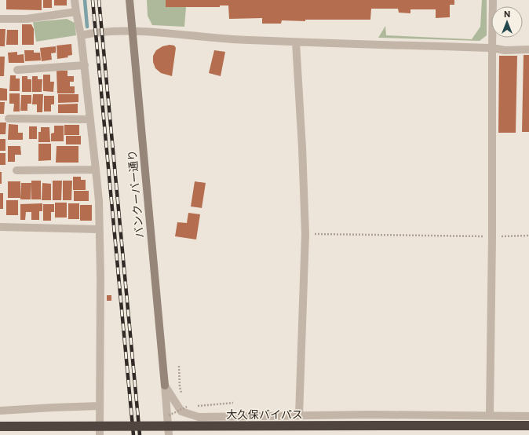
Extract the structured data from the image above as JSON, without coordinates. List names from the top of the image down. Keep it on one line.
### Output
{"streets":{"highway":["大久保バイパス"],"street":["バンクーバー通り"]},"north":"top"}
